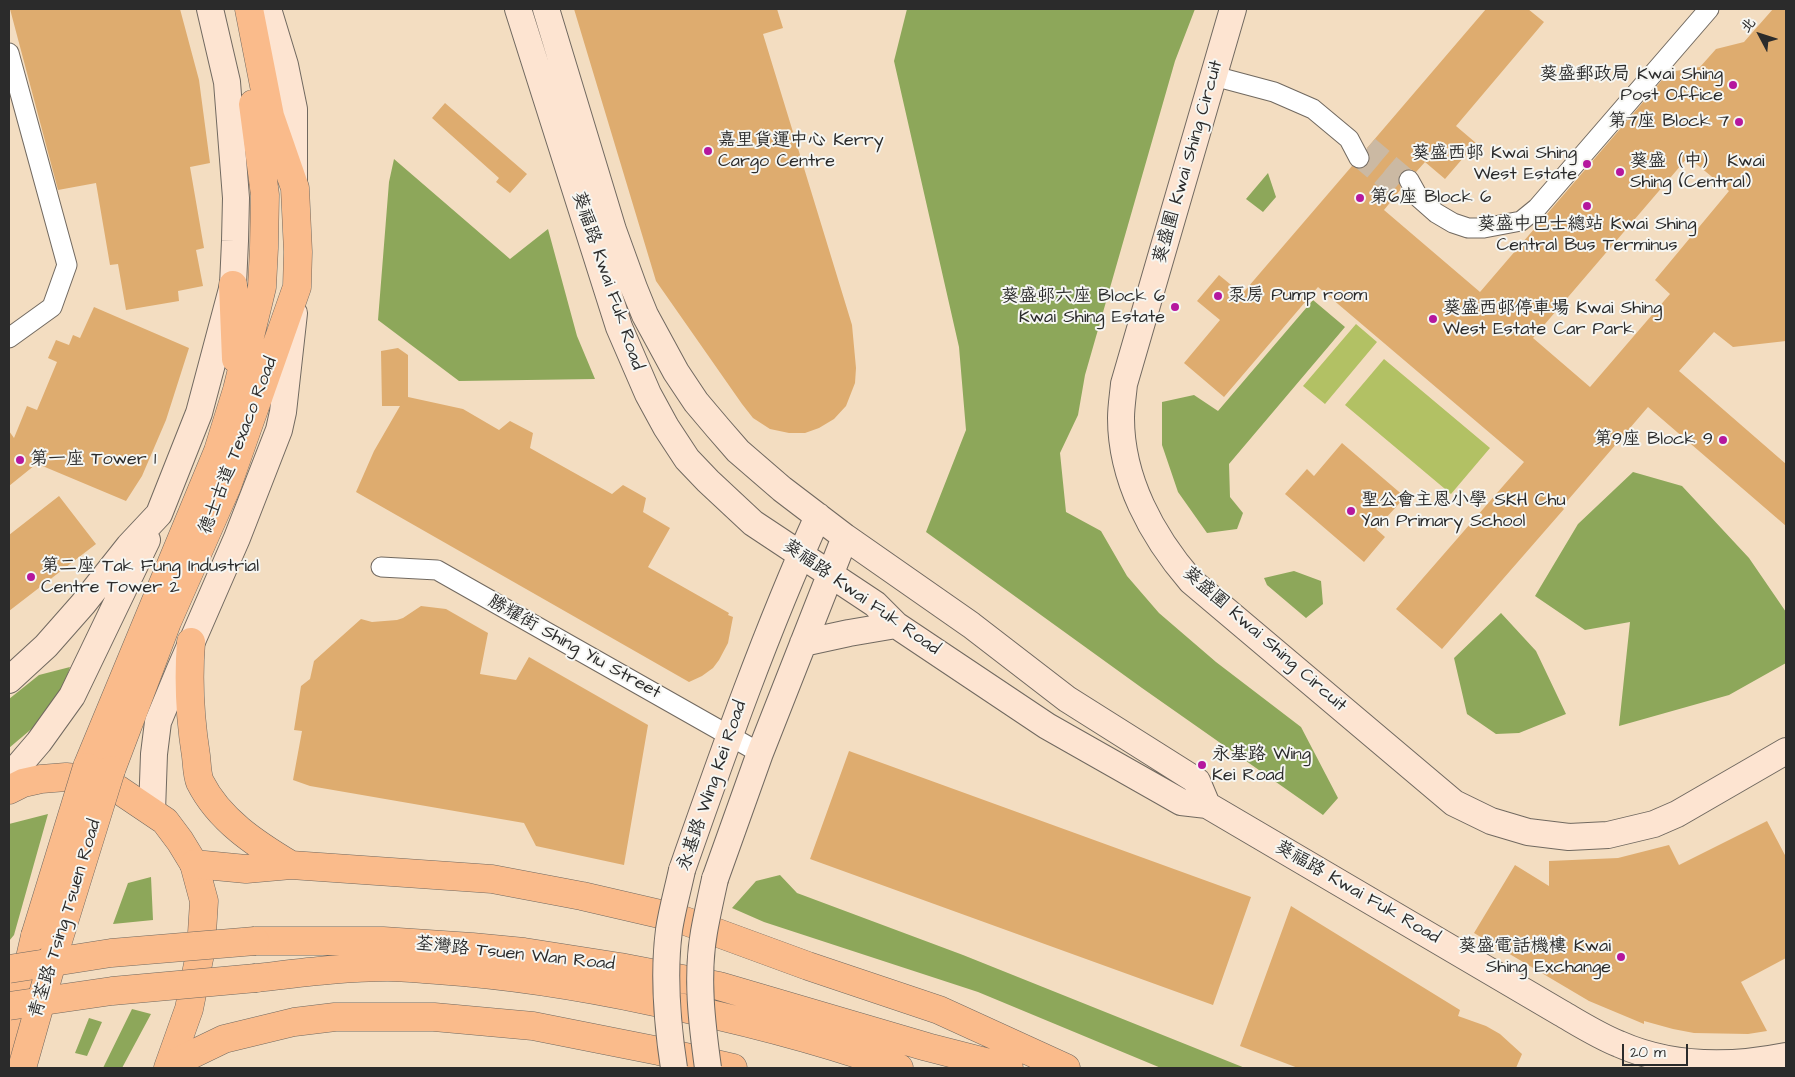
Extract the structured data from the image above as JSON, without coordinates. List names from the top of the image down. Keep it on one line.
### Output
{"streets":{"main road":["葵盛圍 Kwai Shing Circuit","葵福路 Kwai Fuk Road","德士古道 Texaco Road","永基路 Wing Kei Road","青荃路 Tsing Tsuen Road","荃灣路 Tsuen Wan Road"],"street":["勝耀街 Shing Yiu Street"]},"crossings":[["葵福路 Kwai Fuk Road","永基路 Wing Kei Road"],["德士古道 Texaco Road","青荃路 Tsing Tsuen Road"],["勝耀街 Shing Yiu Street","永基路 Wing Kei Road"]],"places":["葵盛郵政局 Kwai Shing Post Office","第7座 Block 7","嘉里貨運中心 Kerry Cargo Centre","葵盛西邨 Kwai Shing West Estate","葵盛（中） Kwai Shing (Central)","第6座 Block 6","葵盛中巴士總站 Kwai Shing Central Bus Terminus","泵房 Pump room","葵盛邨六座 Block 6 Kwai Shing Estate","葵盛西邨停車場 Kwai Shing West Estate Car Park","第9座 Block 9","第一座 Tower 1","聖公會主恩小學 SKH Chu Yan Primary School","第二座 Tak Fung Industrial Centre Tower 2","永基路 Wing Kei Road","葵盛電話機樓 Kwai Shing Exchange"],"scale_bar":"20 m","north":"top left"}
